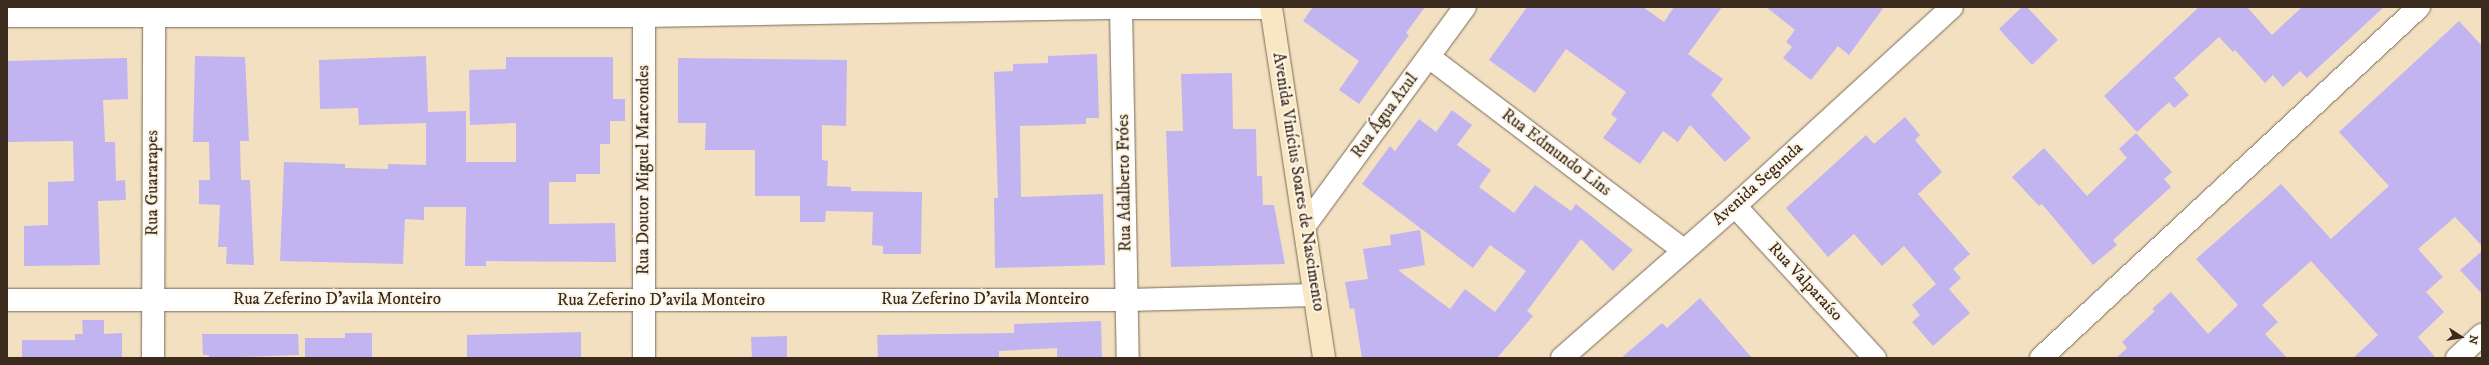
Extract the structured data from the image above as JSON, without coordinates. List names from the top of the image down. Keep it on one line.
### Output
{"streets":{"street":["Rua Água Azul","Rua Edmundo Lins","Rua Doutor Miguel Marcondes","Avenida Vinícius Soares de Nascimento","Rua Guararapes","Rua Adalberto Fróes","Avenida Segunda","Rua Valparaíso","Rua Zeferino D'avila Monteiro"]},"crossings":[["Rua Água Azul","Rua Edmundo Lins"],["Rua Água Azul","Avenida Vinícius Soares de Nascimento"],["Rua Edmundo Lins","Avenida Segunda"],["Rua Doutor Miguel Marcondes","Rua Zeferino D'avila Monteiro"],["Avenida Vinícius Soares de Nascimento","Rua Zeferino D'avila Monteiro"],["Rua Guararapes","Rua Zeferino D'avila Monteiro"],["Rua Adalberto Fróes","Rua Zeferino D'avila Monteiro"],["Avenida Segunda","Rua Valparaíso"]],"north":"right"}
